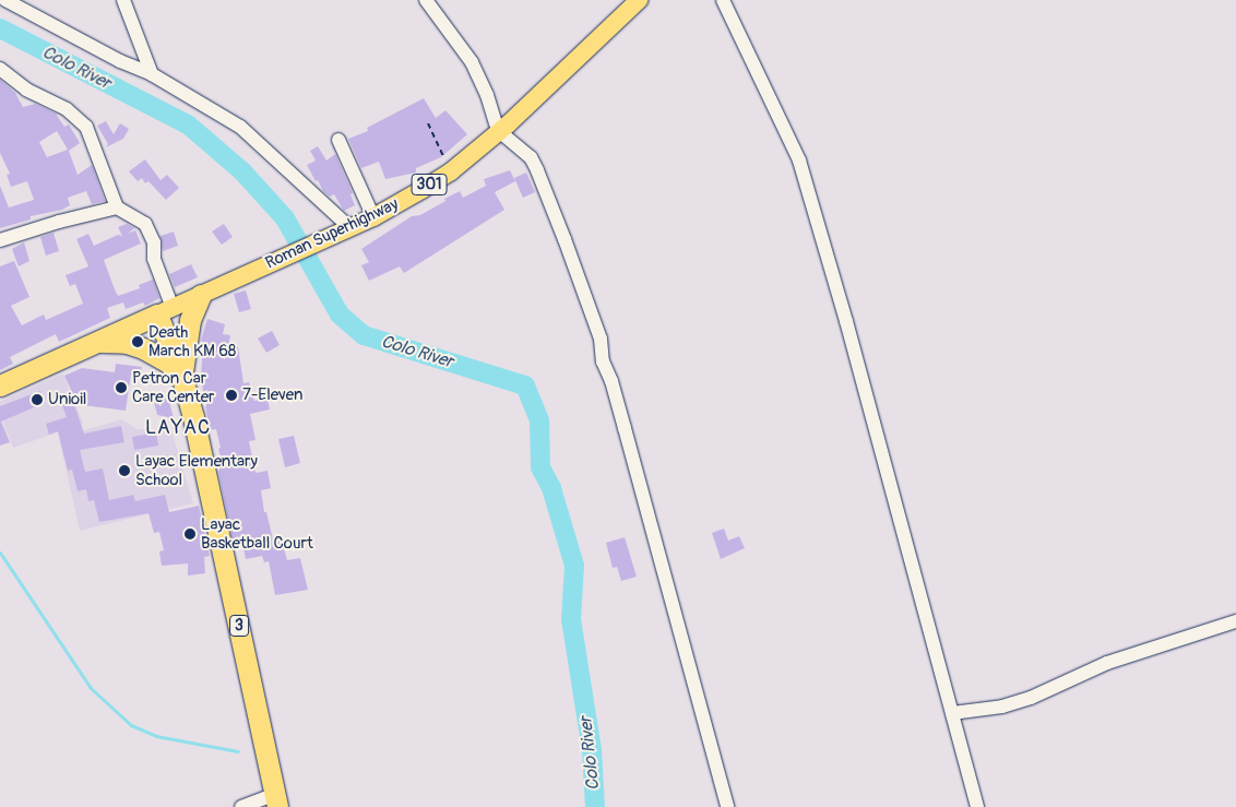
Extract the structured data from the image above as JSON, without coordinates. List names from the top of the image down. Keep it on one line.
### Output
{"streets":{"highway":["3"],"main road":["301","Roman Superhighway"]},"crossings":[["Roman Superhighway","3"]],"districts":["LAYAC"],"water":["Colo River"],"places":["Death March KM 68","Petron Car Care Center","7-Eleven","Unioil","Layac Elementary School","Layac Basketball Court"]}
